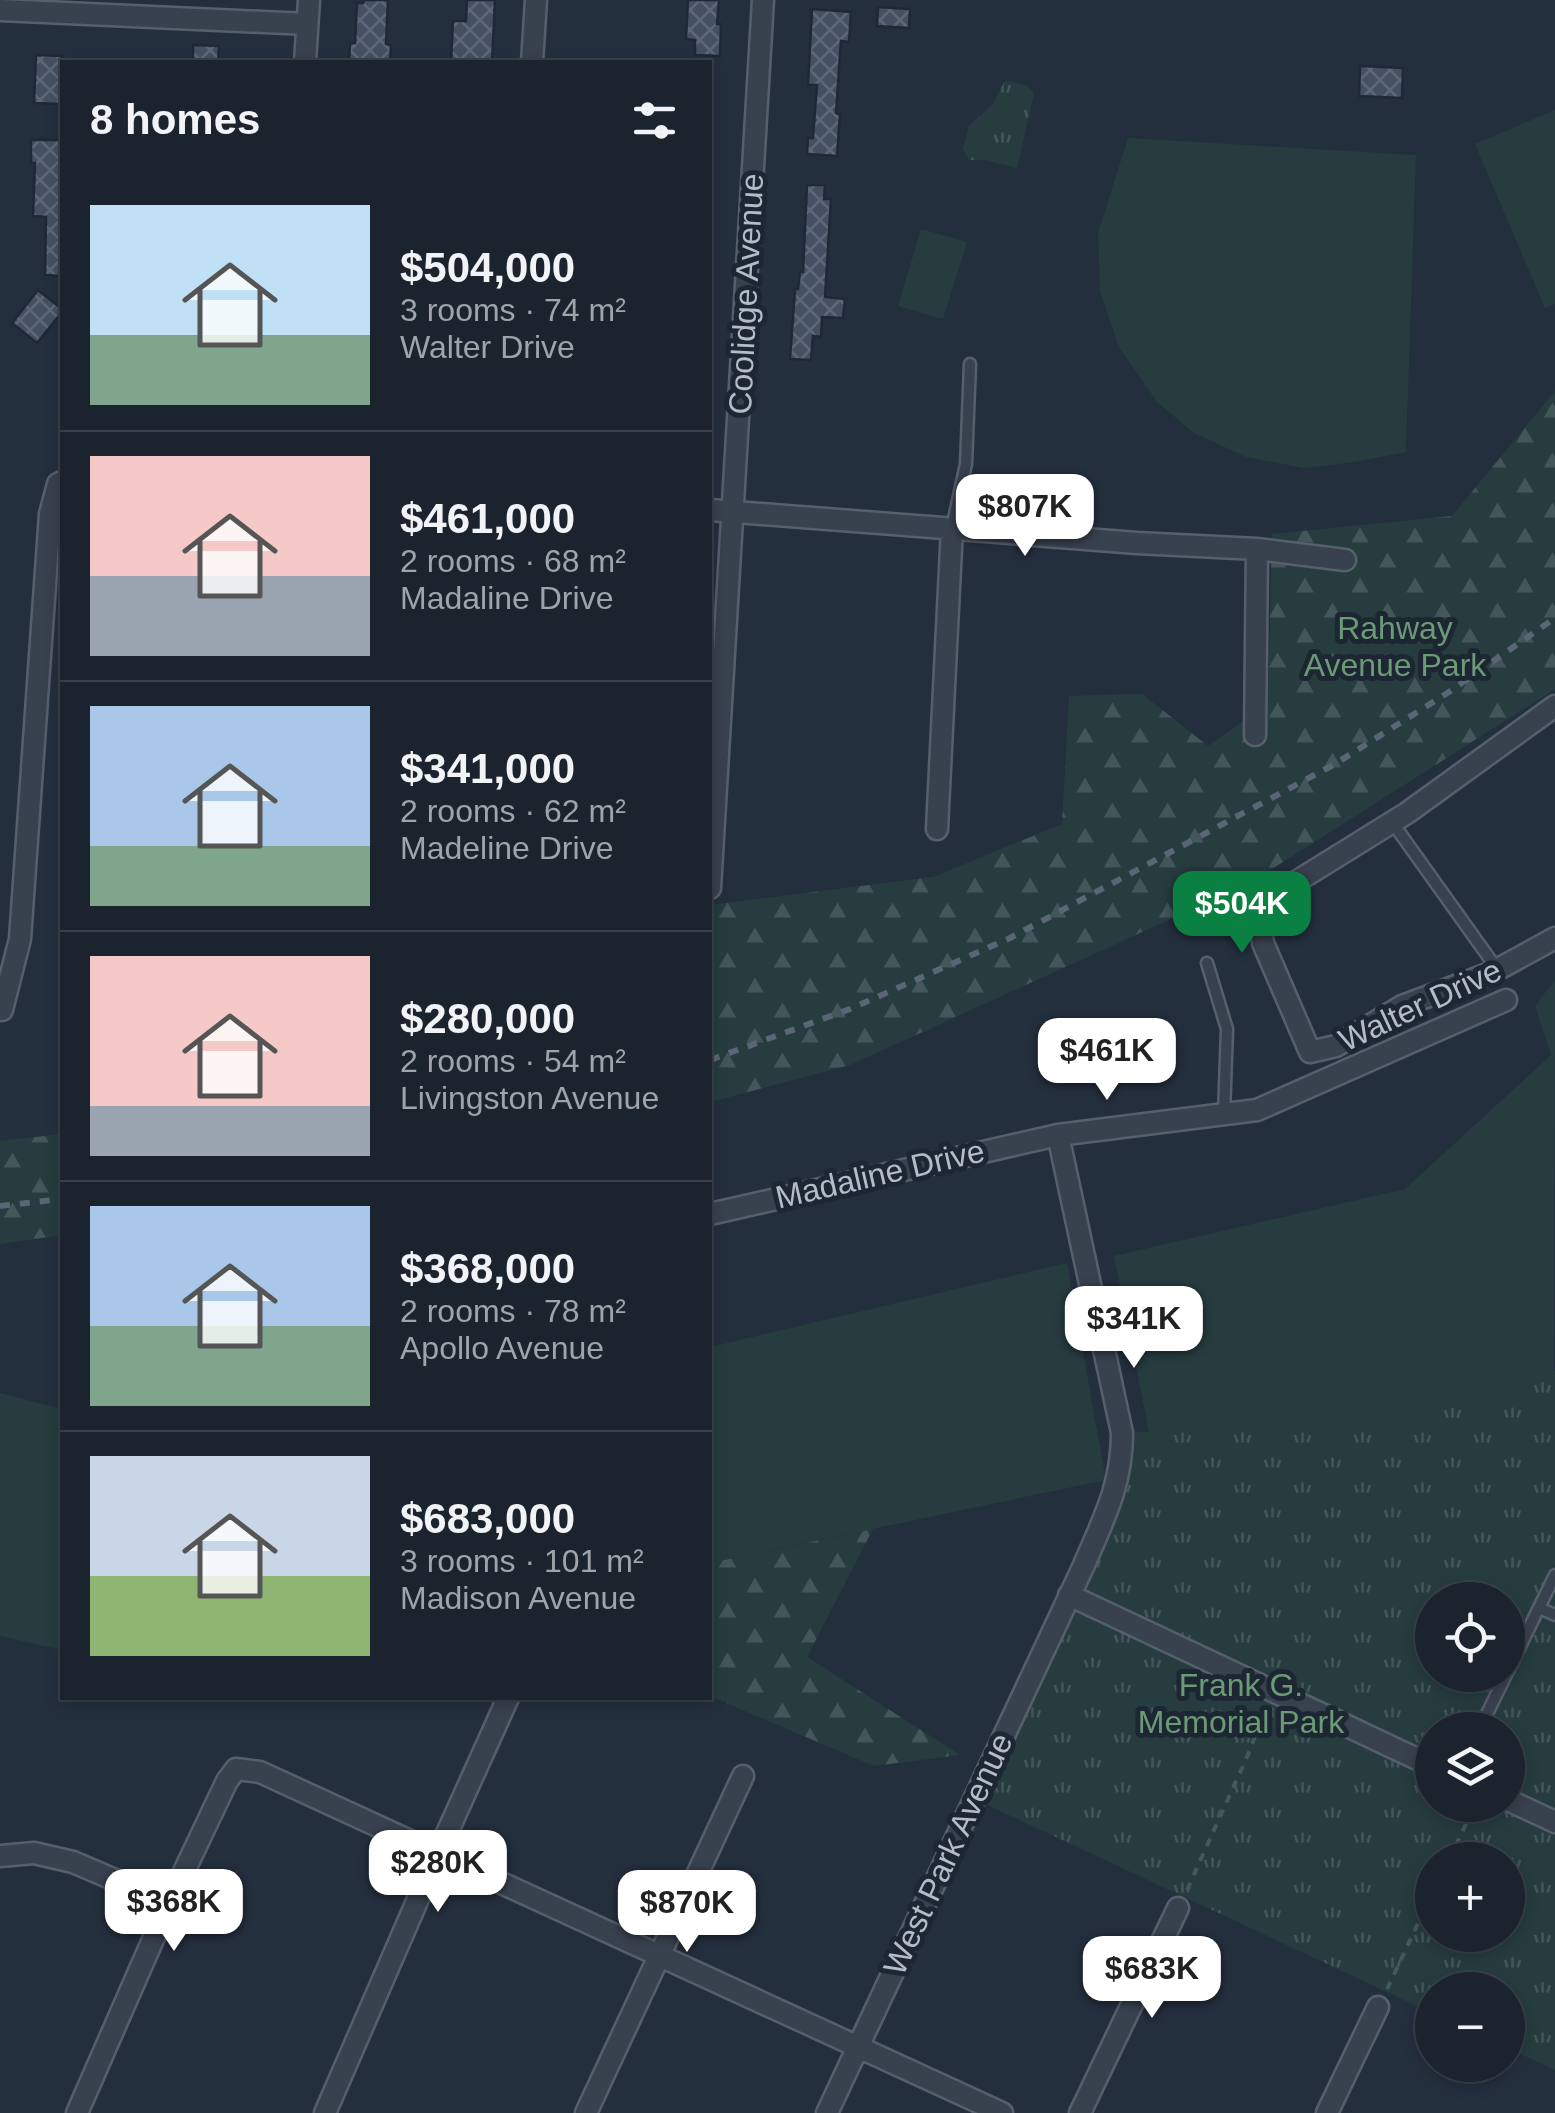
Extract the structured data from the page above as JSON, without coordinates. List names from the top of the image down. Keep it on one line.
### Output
{"streets":{"street":["Coolidge Avenue","Walter Drive","Madaline Drive","West Park Avenue"]},"crossings":[["Madaline Drive","West Park Avenue"]],"parks":["Rahway Avenue Park","Frank G. Memorial Park"],"page":{"heading":"8 homes","list":[{"name":"$504,000","note":"3 rooms · 74 m² · Walter Drive"},{"name":"$461,000","note":"2 rooms · 68 m² · Madaline Drive"},{"name":"$341,000","note":"2 rooms · 62 m² · Madeline Drive"},{"name":"$280,000","note":"2 rooms · 54 m² · Livingston Avenue"},{"name":"$368,000","note":"2 rooms · 78 m² · Apollo Avenue"},{"name":"$683,000","note":"3 rooms · 101 m² · Madison Avenue"}],"price":["$807K","$504K","$461K","$341K","$280K","$368K","$870K","$683K"],"map_buttons":["+","−"]}}
